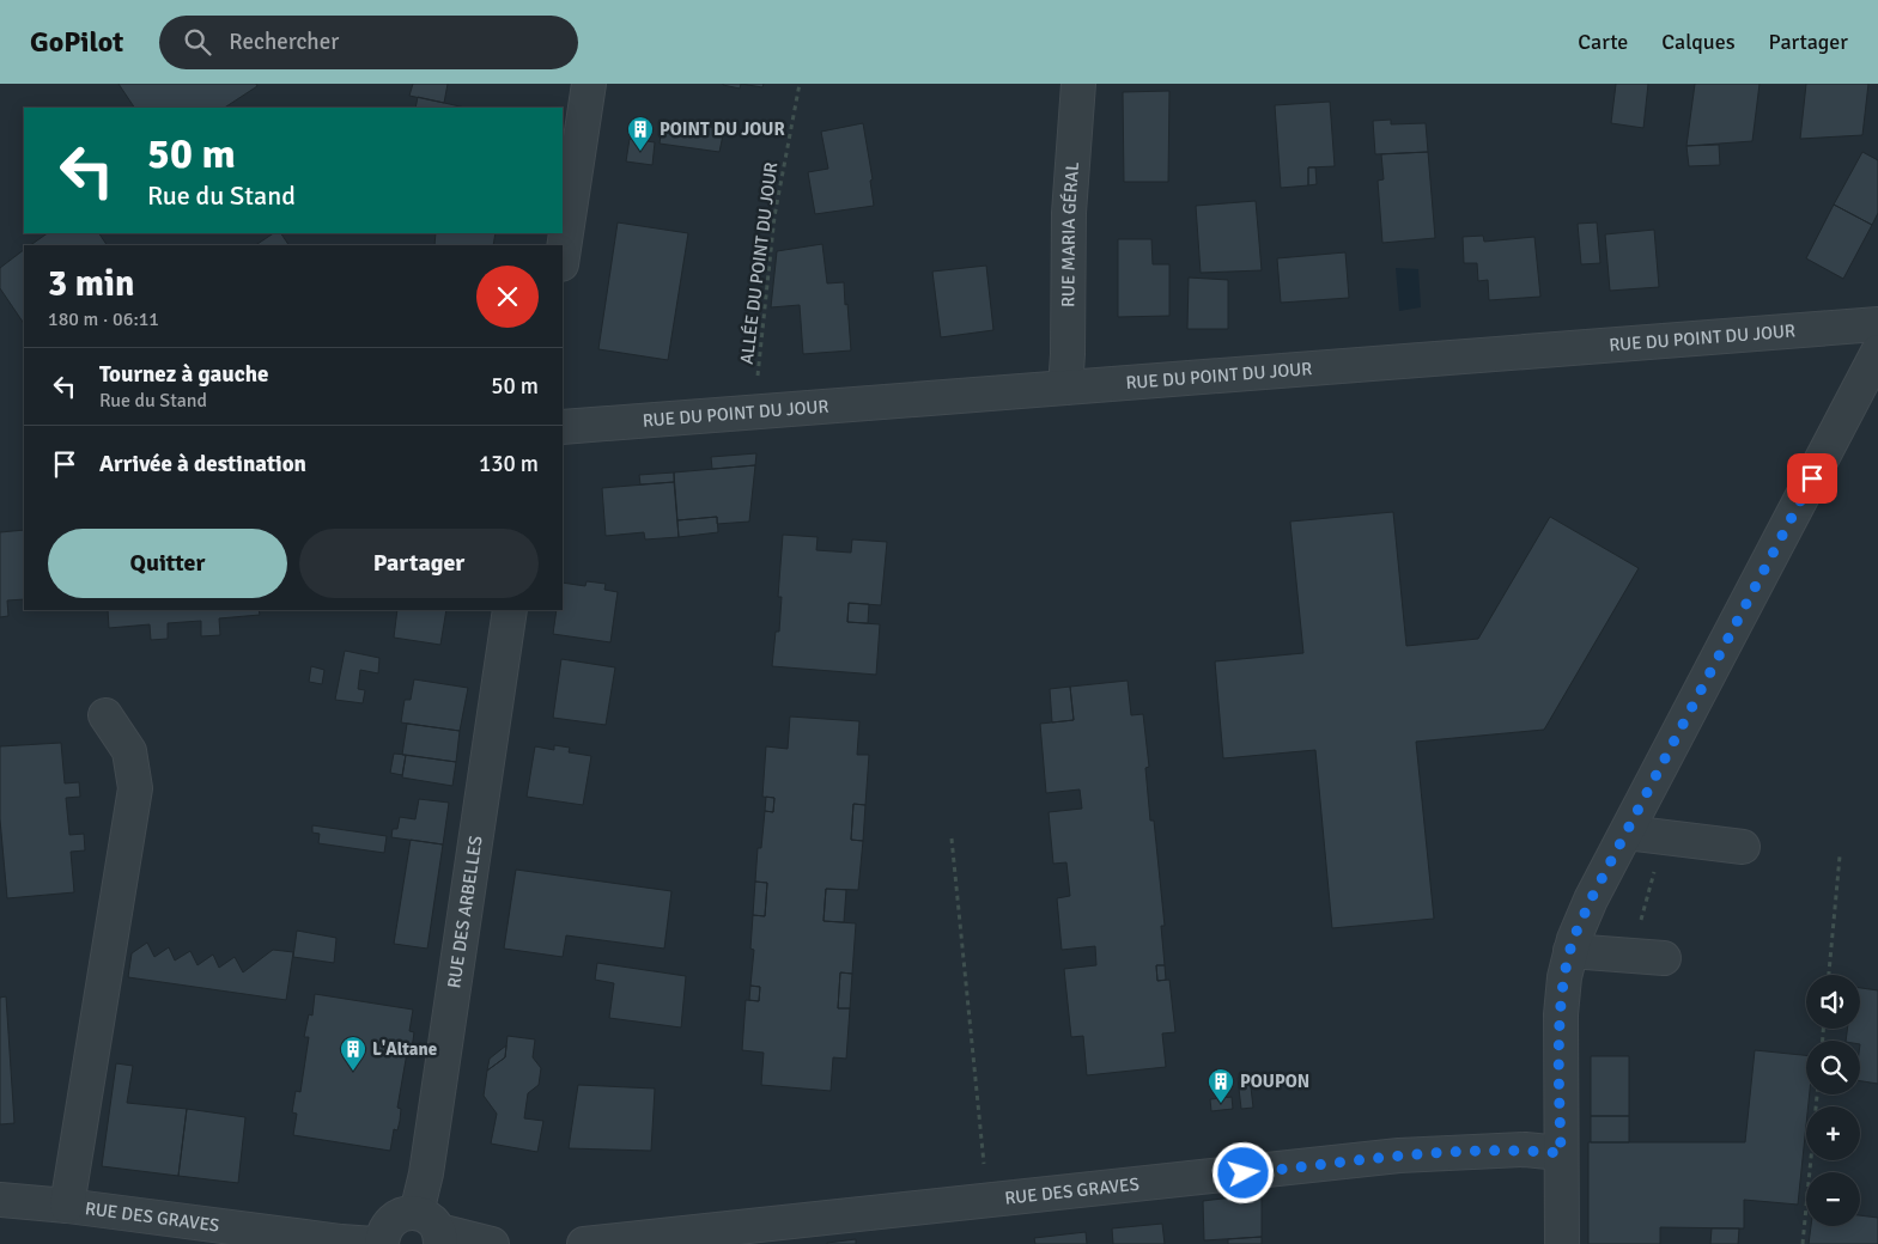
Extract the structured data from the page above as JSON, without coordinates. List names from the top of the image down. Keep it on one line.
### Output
{"streets":{"street":["RUE MARIA GÉRAL","RUE DU POINT DU JOUR","RUE DES ARBELLES","RUE DES GRAVES"],"path":["ALLÉE DU POINT DU JOUR"]},"crossings":[["RUE MARIA GÉRAL","RUE DU POINT DU JOUR"],["ALLÉE DU POINT DU JOUR","RUE DU POINT DU JOUR"]],"places":{"building":["POINT DU JOUR","L'Altane","POUPON"]},"page":{"header":"GoPilot","search":"Rechercher","nav":["Carte","Calques","Partager"],"turn":["50 m","Rue du Stand"],"heading":["3 min","180 m · 06:11"],"list":[{"name":"Tournez à gauche","note":"Rue du Stand","value":"50 m"},{"name":"Arrivée à destination","value":"130 m"}],"buttons":["Quitter","Partager"],"map_buttons":["+","−"]}}
